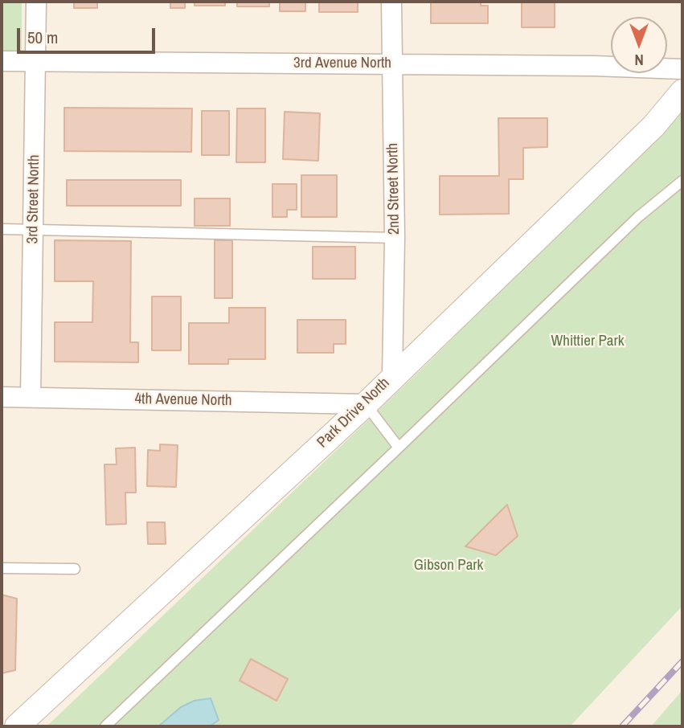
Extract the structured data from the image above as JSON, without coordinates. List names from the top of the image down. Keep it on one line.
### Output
{"streets":{"street":["3rd Avenue North","2nd Street North","3rd Street North","4th Avenue North","Park Drive North"]},"crossings":[["3rd Avenue North","2nd Street North"],["3rd Avenue North","3rd Street North"],["2nd Street North","Park Drive North"],["3rd Street North","4th Avenue North"],["4th Avenue North","Park Drive North"]],"parks":["Whittier Park","Gibson Park"],"scale_bar":"50 m","north":"bottom"}
